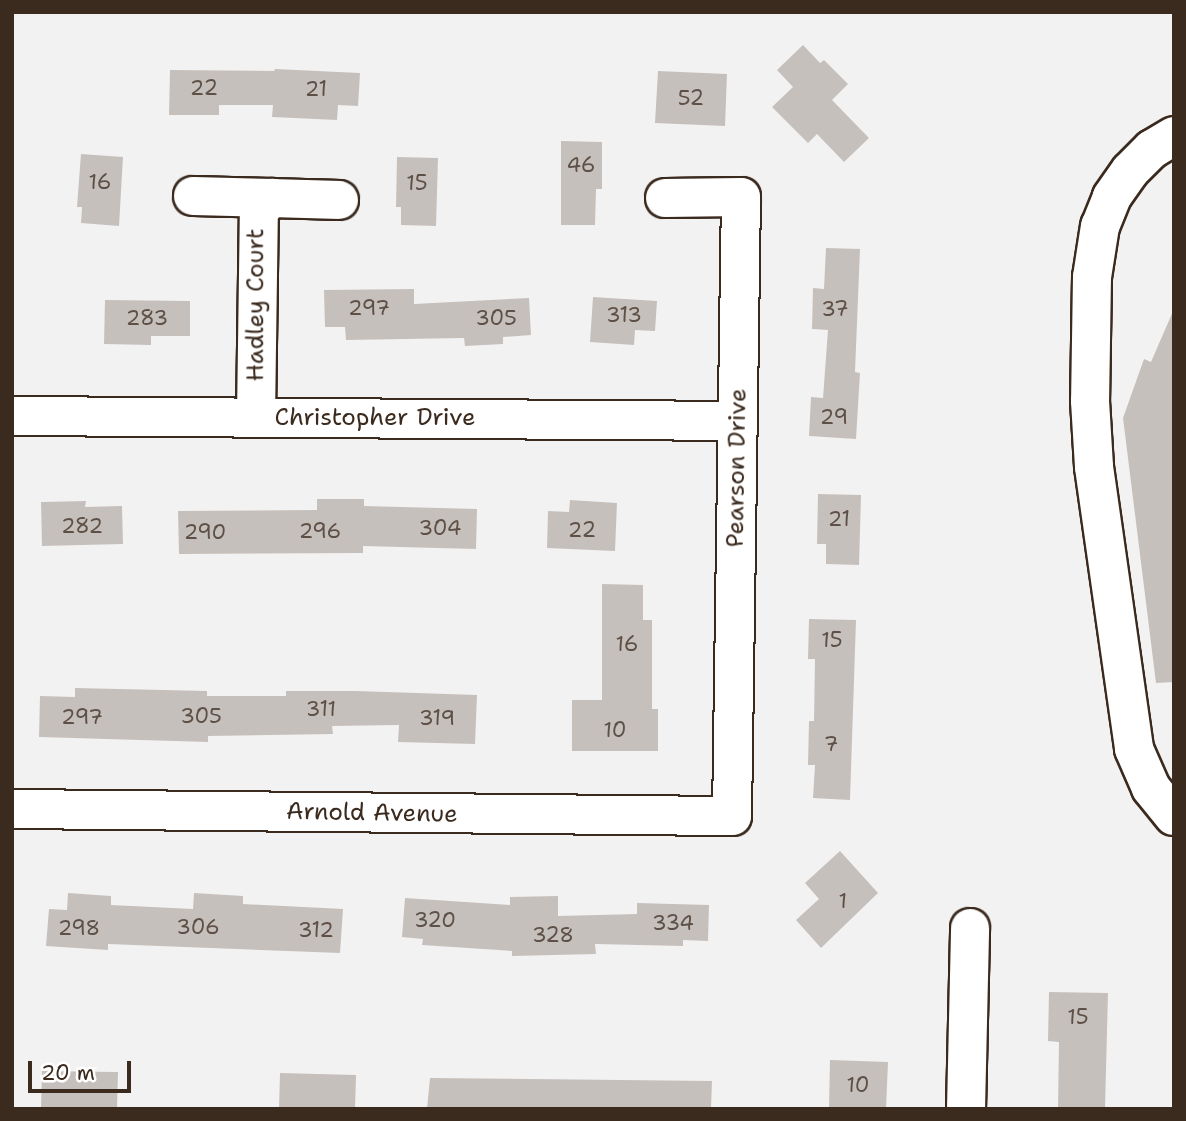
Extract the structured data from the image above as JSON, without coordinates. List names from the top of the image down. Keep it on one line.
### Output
{"streets":{"street":["Hadley Court","Christopher Drive","Pearson Drive","Arnold Avenue"]},"crossings":[["Hadley Court","Christopher Drive"],["Christopher Drive","Pearson Drive"],["Pearson Drive","Arnold Avenue"]],"house_numbers":["22","21","52","46","16","15","297","37","313","283","305","29","21","282","304","22","296","290","15","16","311","305","297","319","10","7","1","320","334","306","298","312","328","15","10"],"scale_bar":"20 m"}
